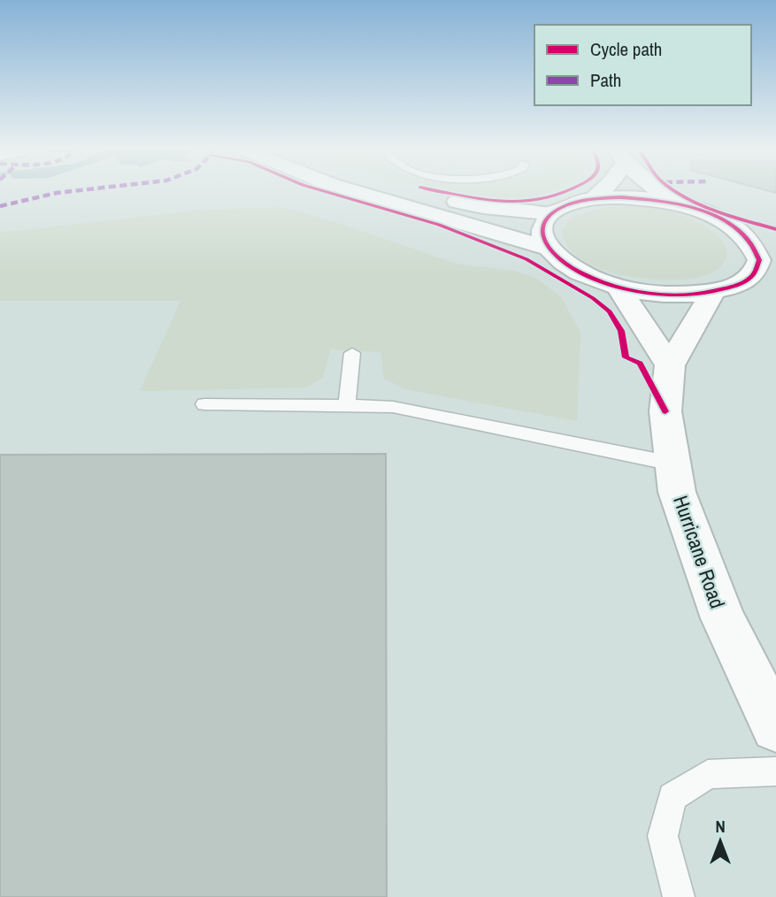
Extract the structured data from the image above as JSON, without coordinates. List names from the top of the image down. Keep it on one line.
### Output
{"streets":{"street":["Hurricane Road"]},"legend":["Cycle path","Path"],"north":"top"}
